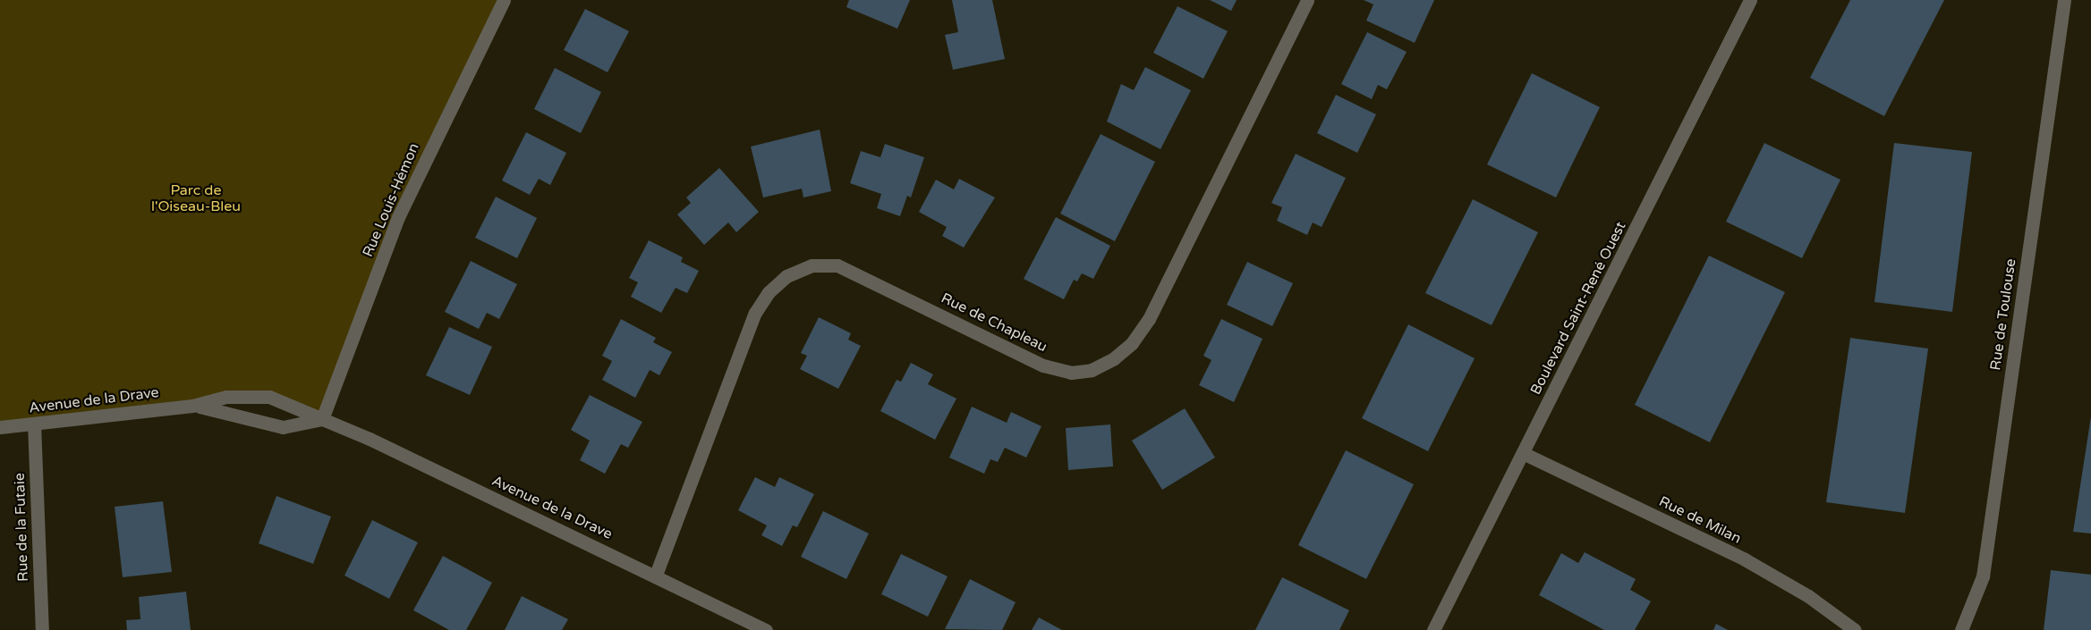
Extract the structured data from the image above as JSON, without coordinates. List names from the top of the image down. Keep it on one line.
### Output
{"streets":{"street":["Rue Louis-Hémon","Boulevard Saint-René Ouest","Rue de Toulouse","Rue de Chapleau","Avenue de la Drave","Rue de Milan","Rue de la Futaie"]},"crossings":[["Rue Louis-Hémon","Avenue de la Drave"],["Boulevard Saint-René Ouest","Rue de Milan"],["Rue de Chapleau","Avenue de la Drave"],["Avenue de la Drave","Rue de la Futaie"]],"parks":["Parc de l'Oiseau-Bleu"]}
